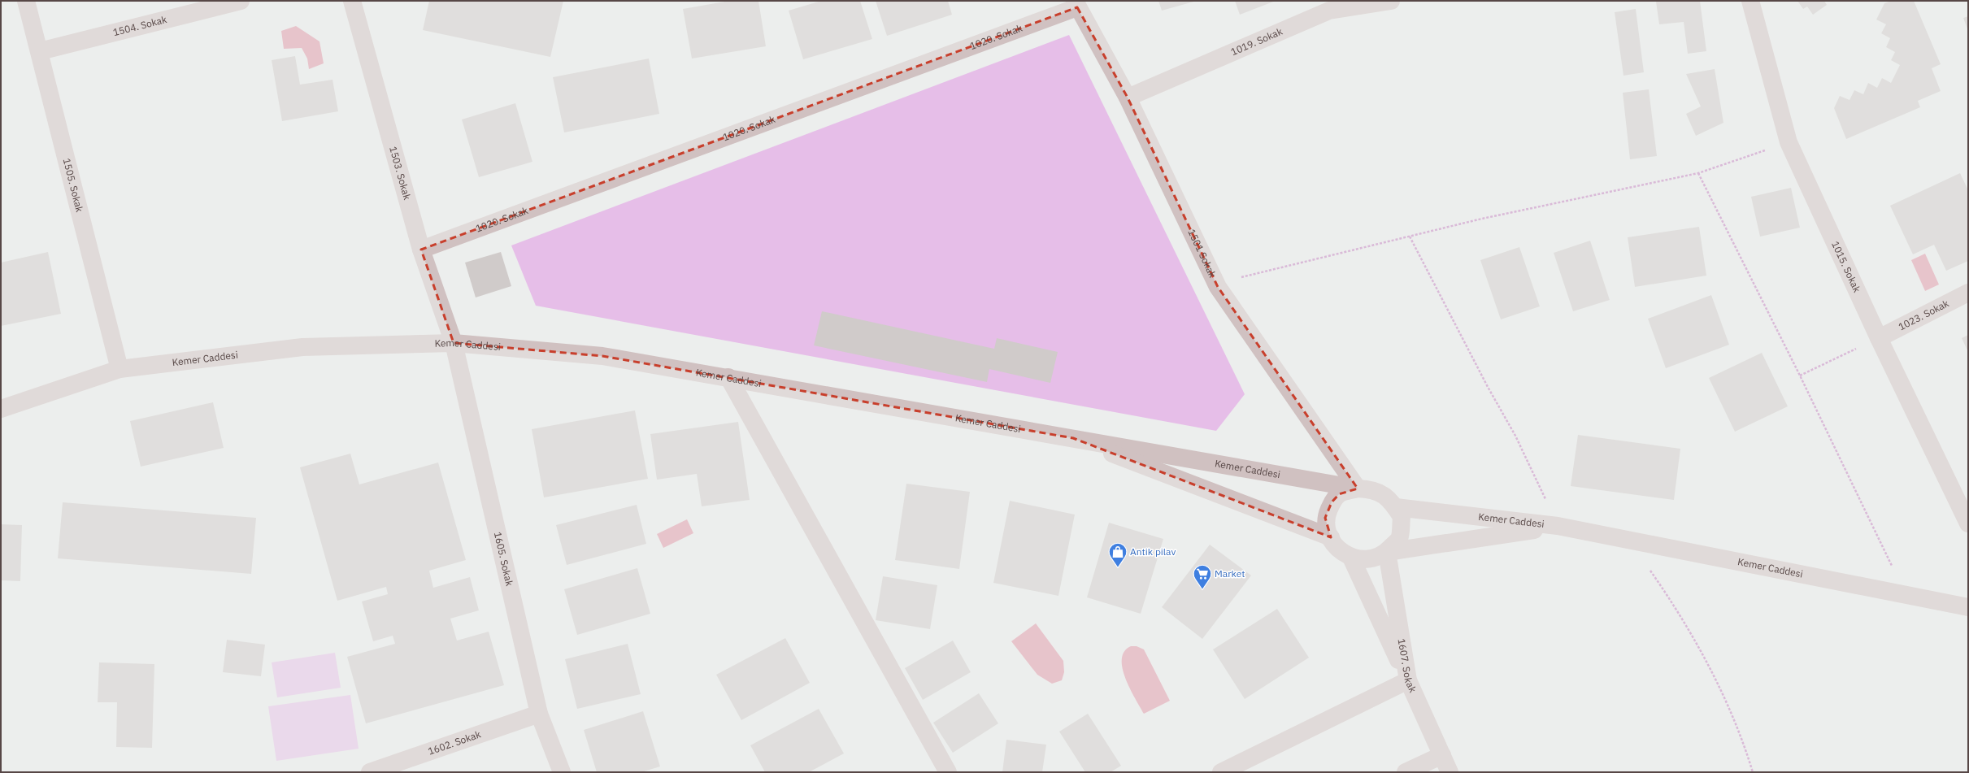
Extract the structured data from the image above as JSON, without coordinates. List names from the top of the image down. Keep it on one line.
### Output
{"streets":{"street":["1504. Sokak","1020. Sokak","1019. Sokak","1503. Sokak","1505. Sokak","1501 Sokak","1015. Sokak","1023. Sokak","Kemer Caddesi","1605. Sokak","1607. Sokak","1602. Sokak"]},"crossings":[["1504. Sokak","1505. Sokak"],["1020. Sokak","1503. Sokak"],["1020. Sokak","1501 Sokak"],["1019. Sokak","1501 Sokak"],["1503. Sokak","Kemer Caddesi"],["1503. Sokak","1605. Sokak"],["1505. Sokak","Kemer Caddesi"],["1501 Sokak","Kemer Caddesi"],["1501 Sokak","1607. Sokak"],["1015. Sokak","1023. Sokak"],["Kemer Caddesi","1605. Sokak"],["Kemer Caddesi","1607. Sokak"],["1605. Sokak","1602. Sokak"]],"places":{"shop":["Antik pilav"],"supermarket":["Market"]}}
